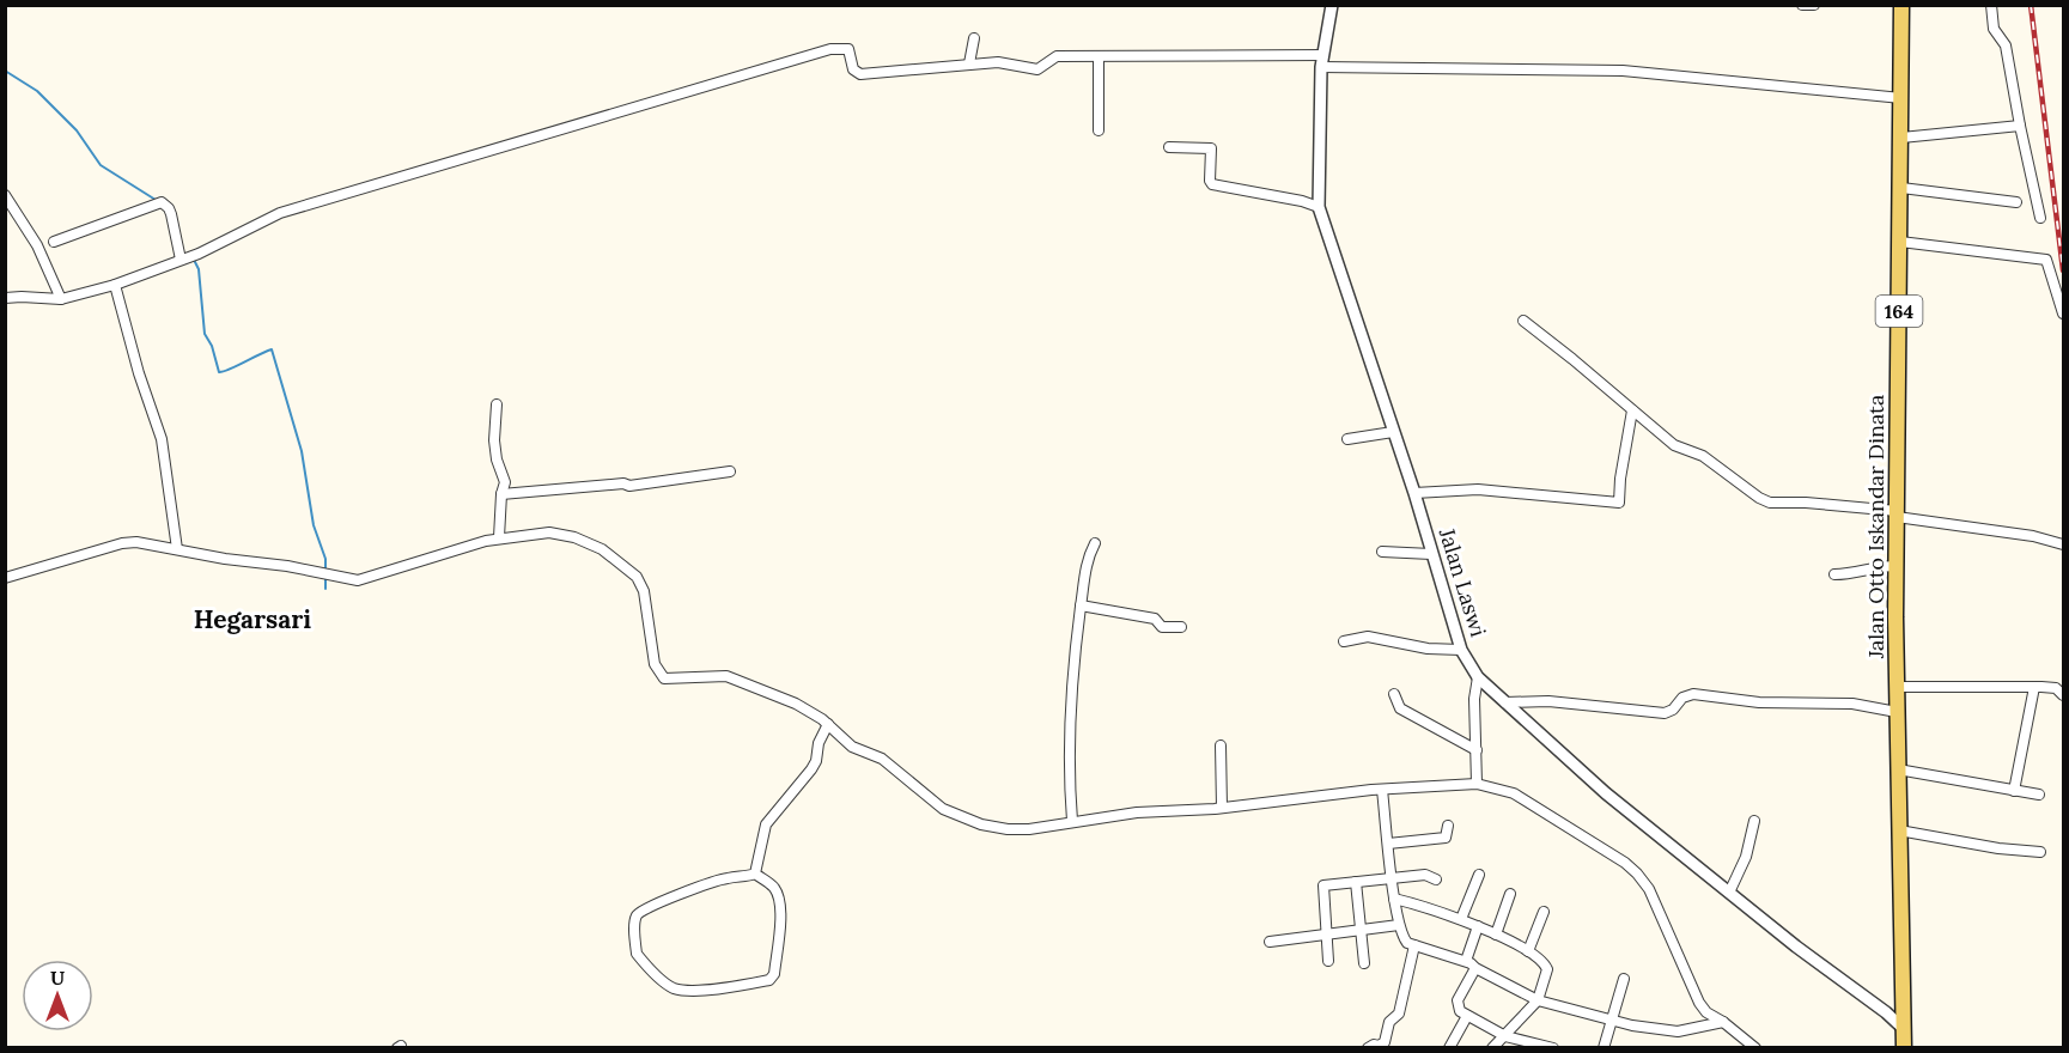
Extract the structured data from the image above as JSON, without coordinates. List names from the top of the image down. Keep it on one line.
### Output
{"streets":{"main road":["164","Jalan Otto Iskandar Dinata"],"street":["Jalan Laswi"]},"crossings":[["Jalan Otto Iskandar Dinata","Jalan Laswi"]],"districts":["Hegarsari"],"north":"top"}
